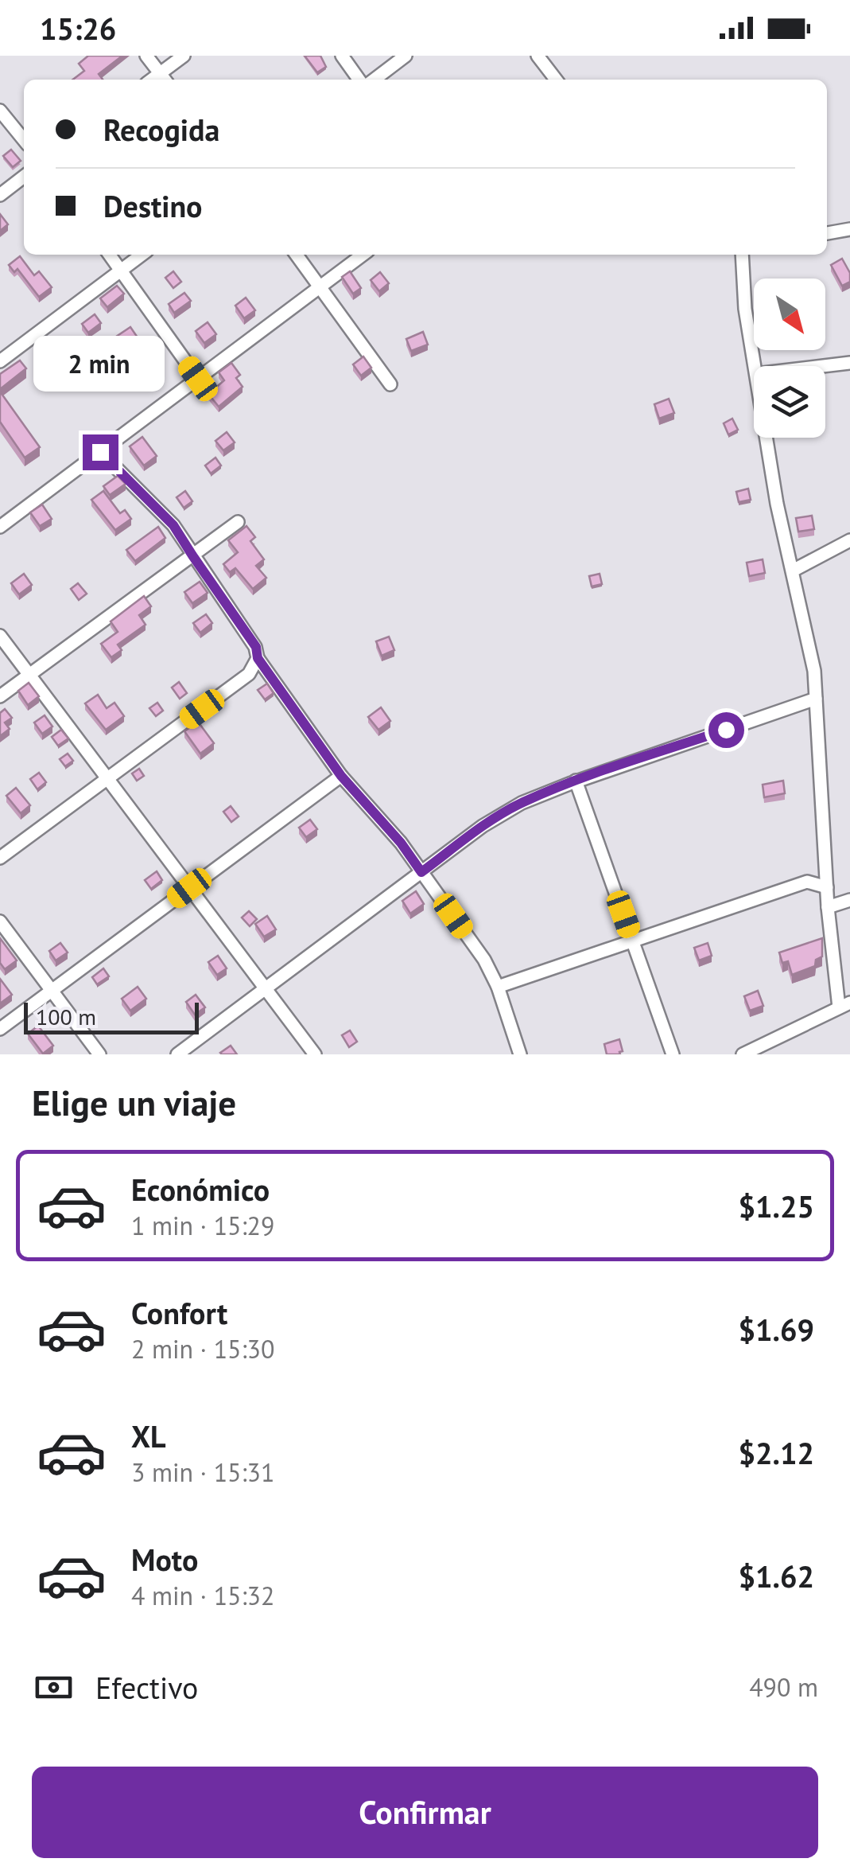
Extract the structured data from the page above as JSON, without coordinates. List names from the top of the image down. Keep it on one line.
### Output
{"scale_bar":"100 m","north":"bottom right","page":{"status":"15:26","banner":["Recogida","Destino"],"bubble":"2 min","scale":"100 m","heading":"Elige un viaje","list":[{"name":"Económico","note":"1 min · 15:29","value":"$1.25"},{"name":"Confort","note":"2 min · 15:30","value":"$1.69"},{"name":"XL","note":"3 min · 15:31","value":"$2.12"},{"name":"Moto","note":"4 min · 15:32","value":"$1.62"}],"pay":["Efectivo","490 m"],"buttons":"Confirmar"}}
